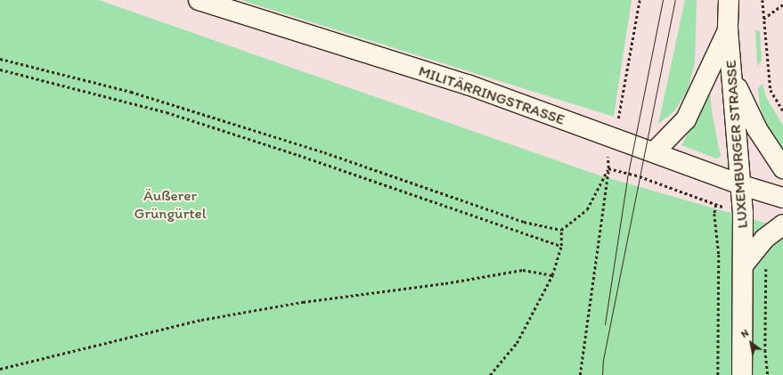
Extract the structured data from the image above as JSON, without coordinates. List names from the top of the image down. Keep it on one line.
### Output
{"streets":{"main road":["MILITÄRRINGSTRASSE","LUXEMBURGER STRASSE"]},"crossings":[["MILITÄRRINGSTRASSE","LUXEMBURGER STRASSE"]],"parks":["Äußerer Grüngürtel"],"north":"top left"}
